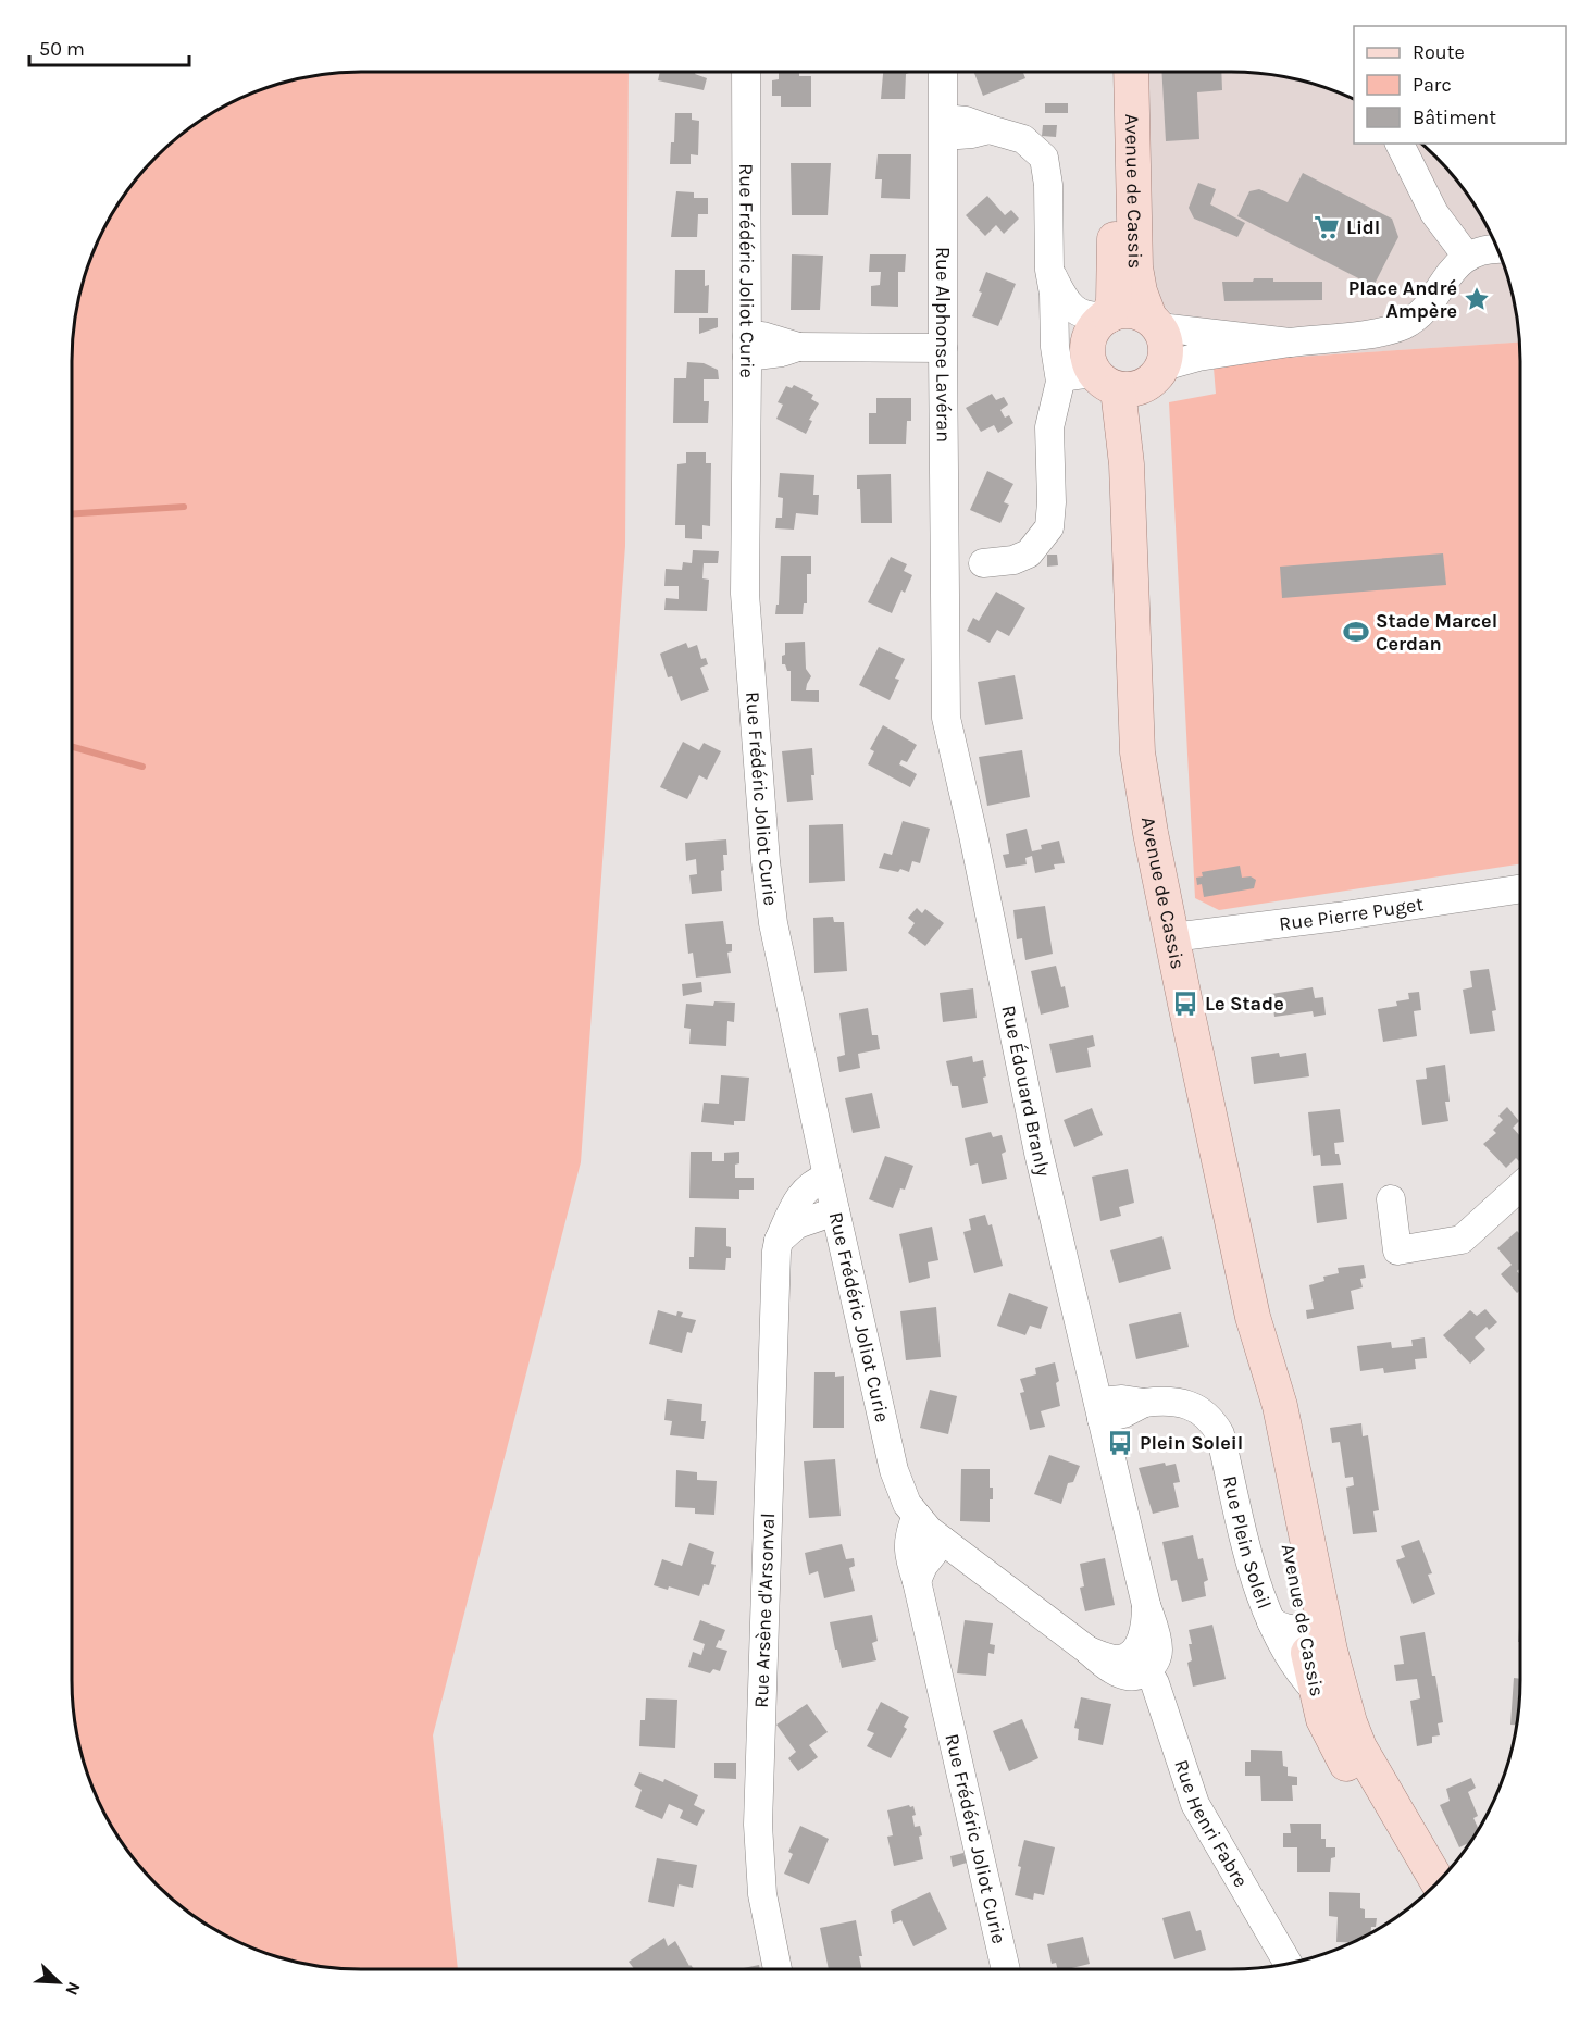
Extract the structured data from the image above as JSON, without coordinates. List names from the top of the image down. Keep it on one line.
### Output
{"streets":{"main road":["Avenue de Cassis"],"street":["Rue Frédéric Joliot Curie","Rue Alphonse Lavéran","Rue Pierre Puget","Rue Édouard Branly","Rue Plein Soleil","Rue Arsène d'Arsonval","Rue Henri Fabre"]},"crossings":[["Avenue de Cassis","Rue Pierre Puget"],["Avenue de Cassis","Rue Plein Soleil"],["Rue Frédéric Joliot Curie","Rue Arsène d'Arsonval"],["Rue Alphonse Lavéran","Rue Édouard Branly"],["Rue Édouard Branly","Rue Plein Soleil"],["Rue Édouard Branly","Rue Henri Fabre"]],"places":{"supermarket":["Lidl"],"place":["Place André Ampère"],"sports":["Stade Marcel Cerdan"],"bus stop":["Le Stade","Plein Soleil"]},"legend":["Route","Parc","Bâtiment"],"scale_bar":"50 m","north":"bottom right"}
